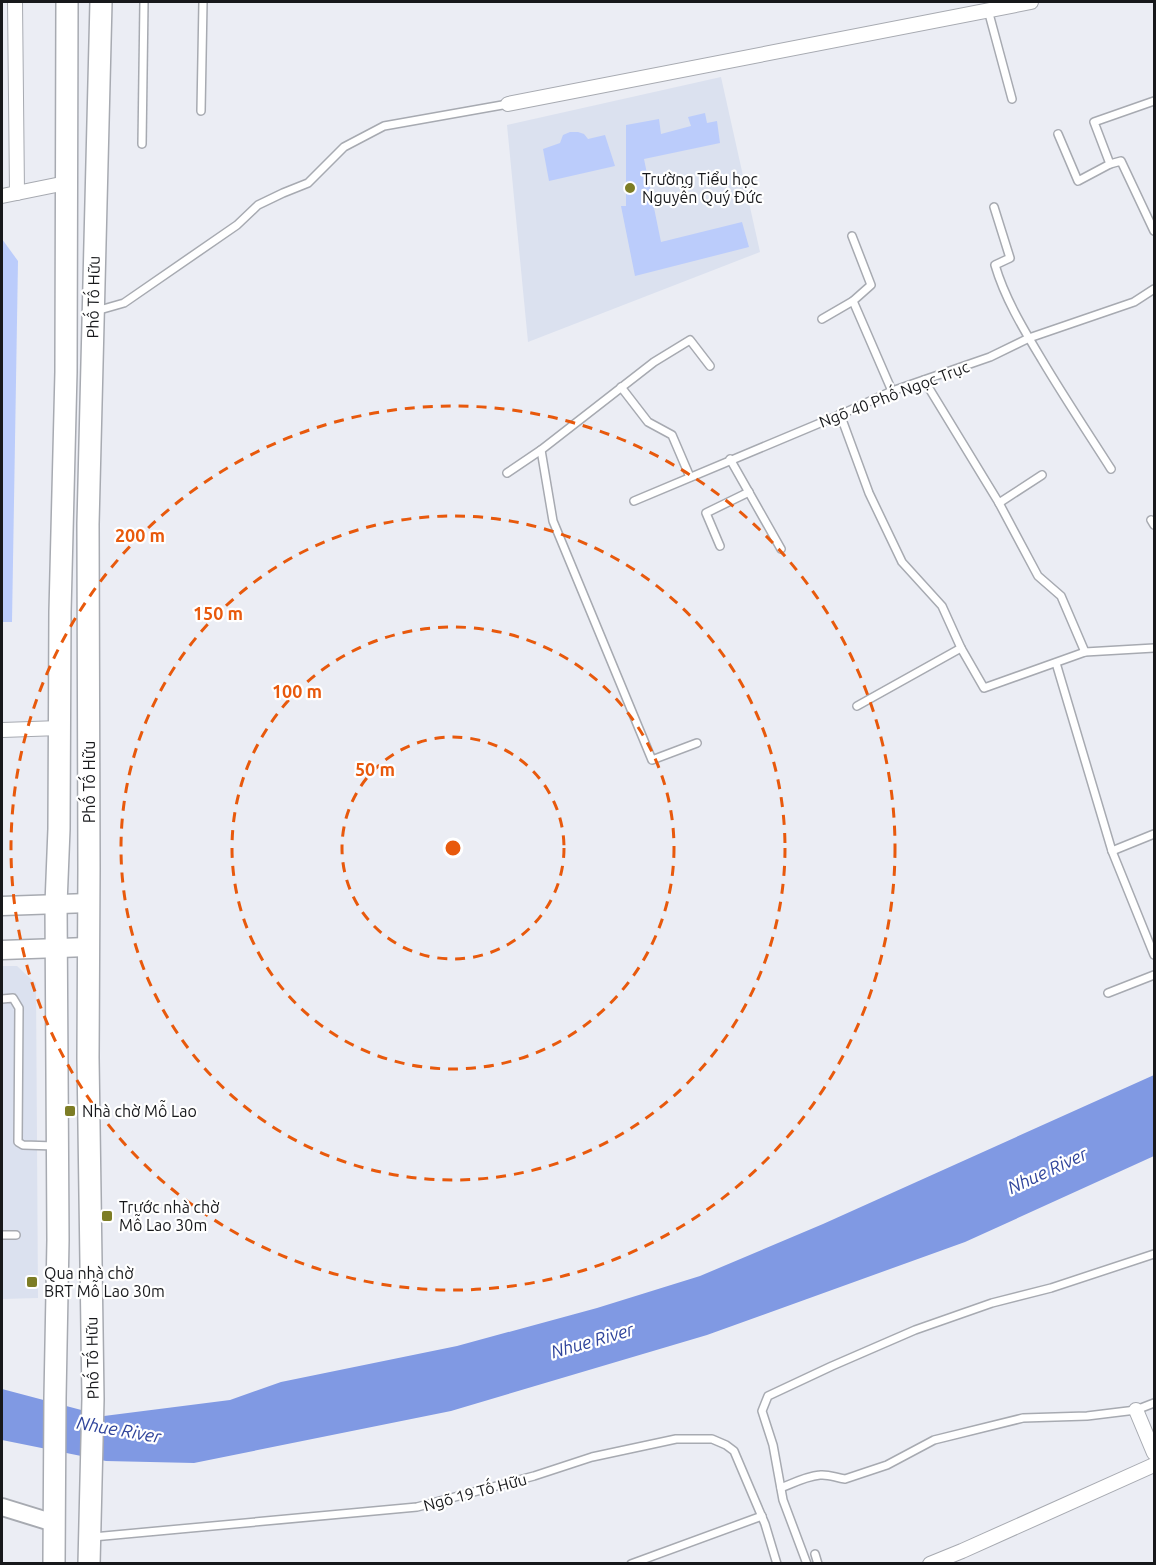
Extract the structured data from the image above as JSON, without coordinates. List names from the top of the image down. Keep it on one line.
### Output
{"streets":{"main road":["Phố Tố Hữu"],"lane":["Ngõ 40 Phố Ngọc Trục","Ngõ 19 Tố Hữu"]},"crossings":[["Phố Tố Hữu","Ngõ 19 Tố Hữu"]],"water":["Nhue River"],"places":{"other":["Trường Tiểu học Nguyễn Quý Đức"],"transit":["Nhà chờ Mỗ Lao","Trước nhà chờ Mỗ Lao 30m","Qua nhà chờ BRT Mỗ Lao 30m"]},"rings":["200 m","150 m","100 m","50 m"]}
